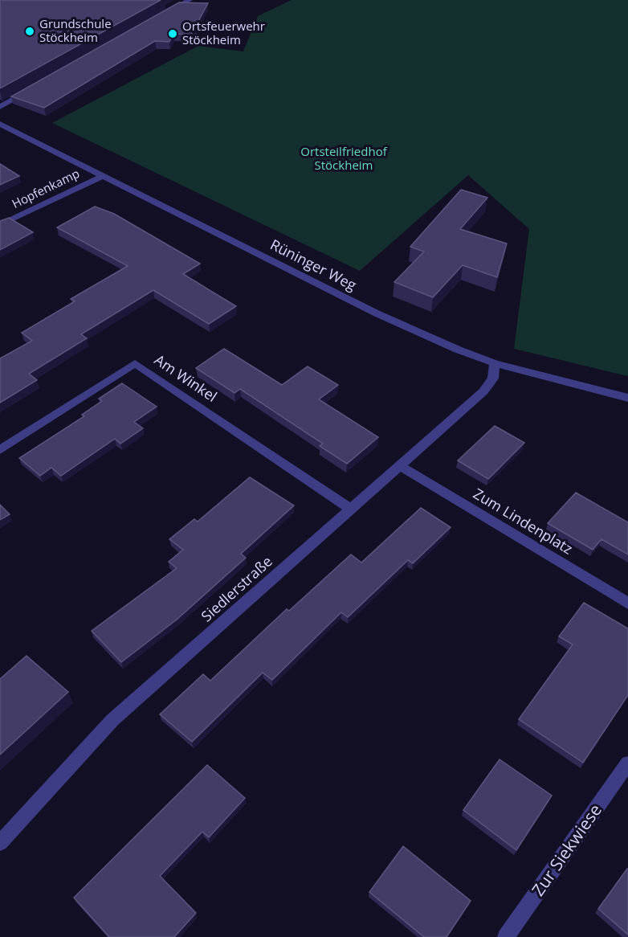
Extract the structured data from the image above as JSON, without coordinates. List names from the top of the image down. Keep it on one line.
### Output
{"streets":{"street":["Hopfenkamp","Rüninger Weg","Am Winkel","Zum Lindenplatz","Siedlerstraße","Zur Siekwiese"]},"crossings":[["Hopfenkamp","Rüninger Weg"],["Rüninger Weg","Siedlerstraße"],["Am Winkel","Siedlerstraße"],["Zum Lindenplatz","Siedlerstraße"]],"parks":["Ortsteilfriedhof Stöckheim"],"places":["Grundschule Stöckheim","Ortsfeuerwehr Stöckheim"]}
